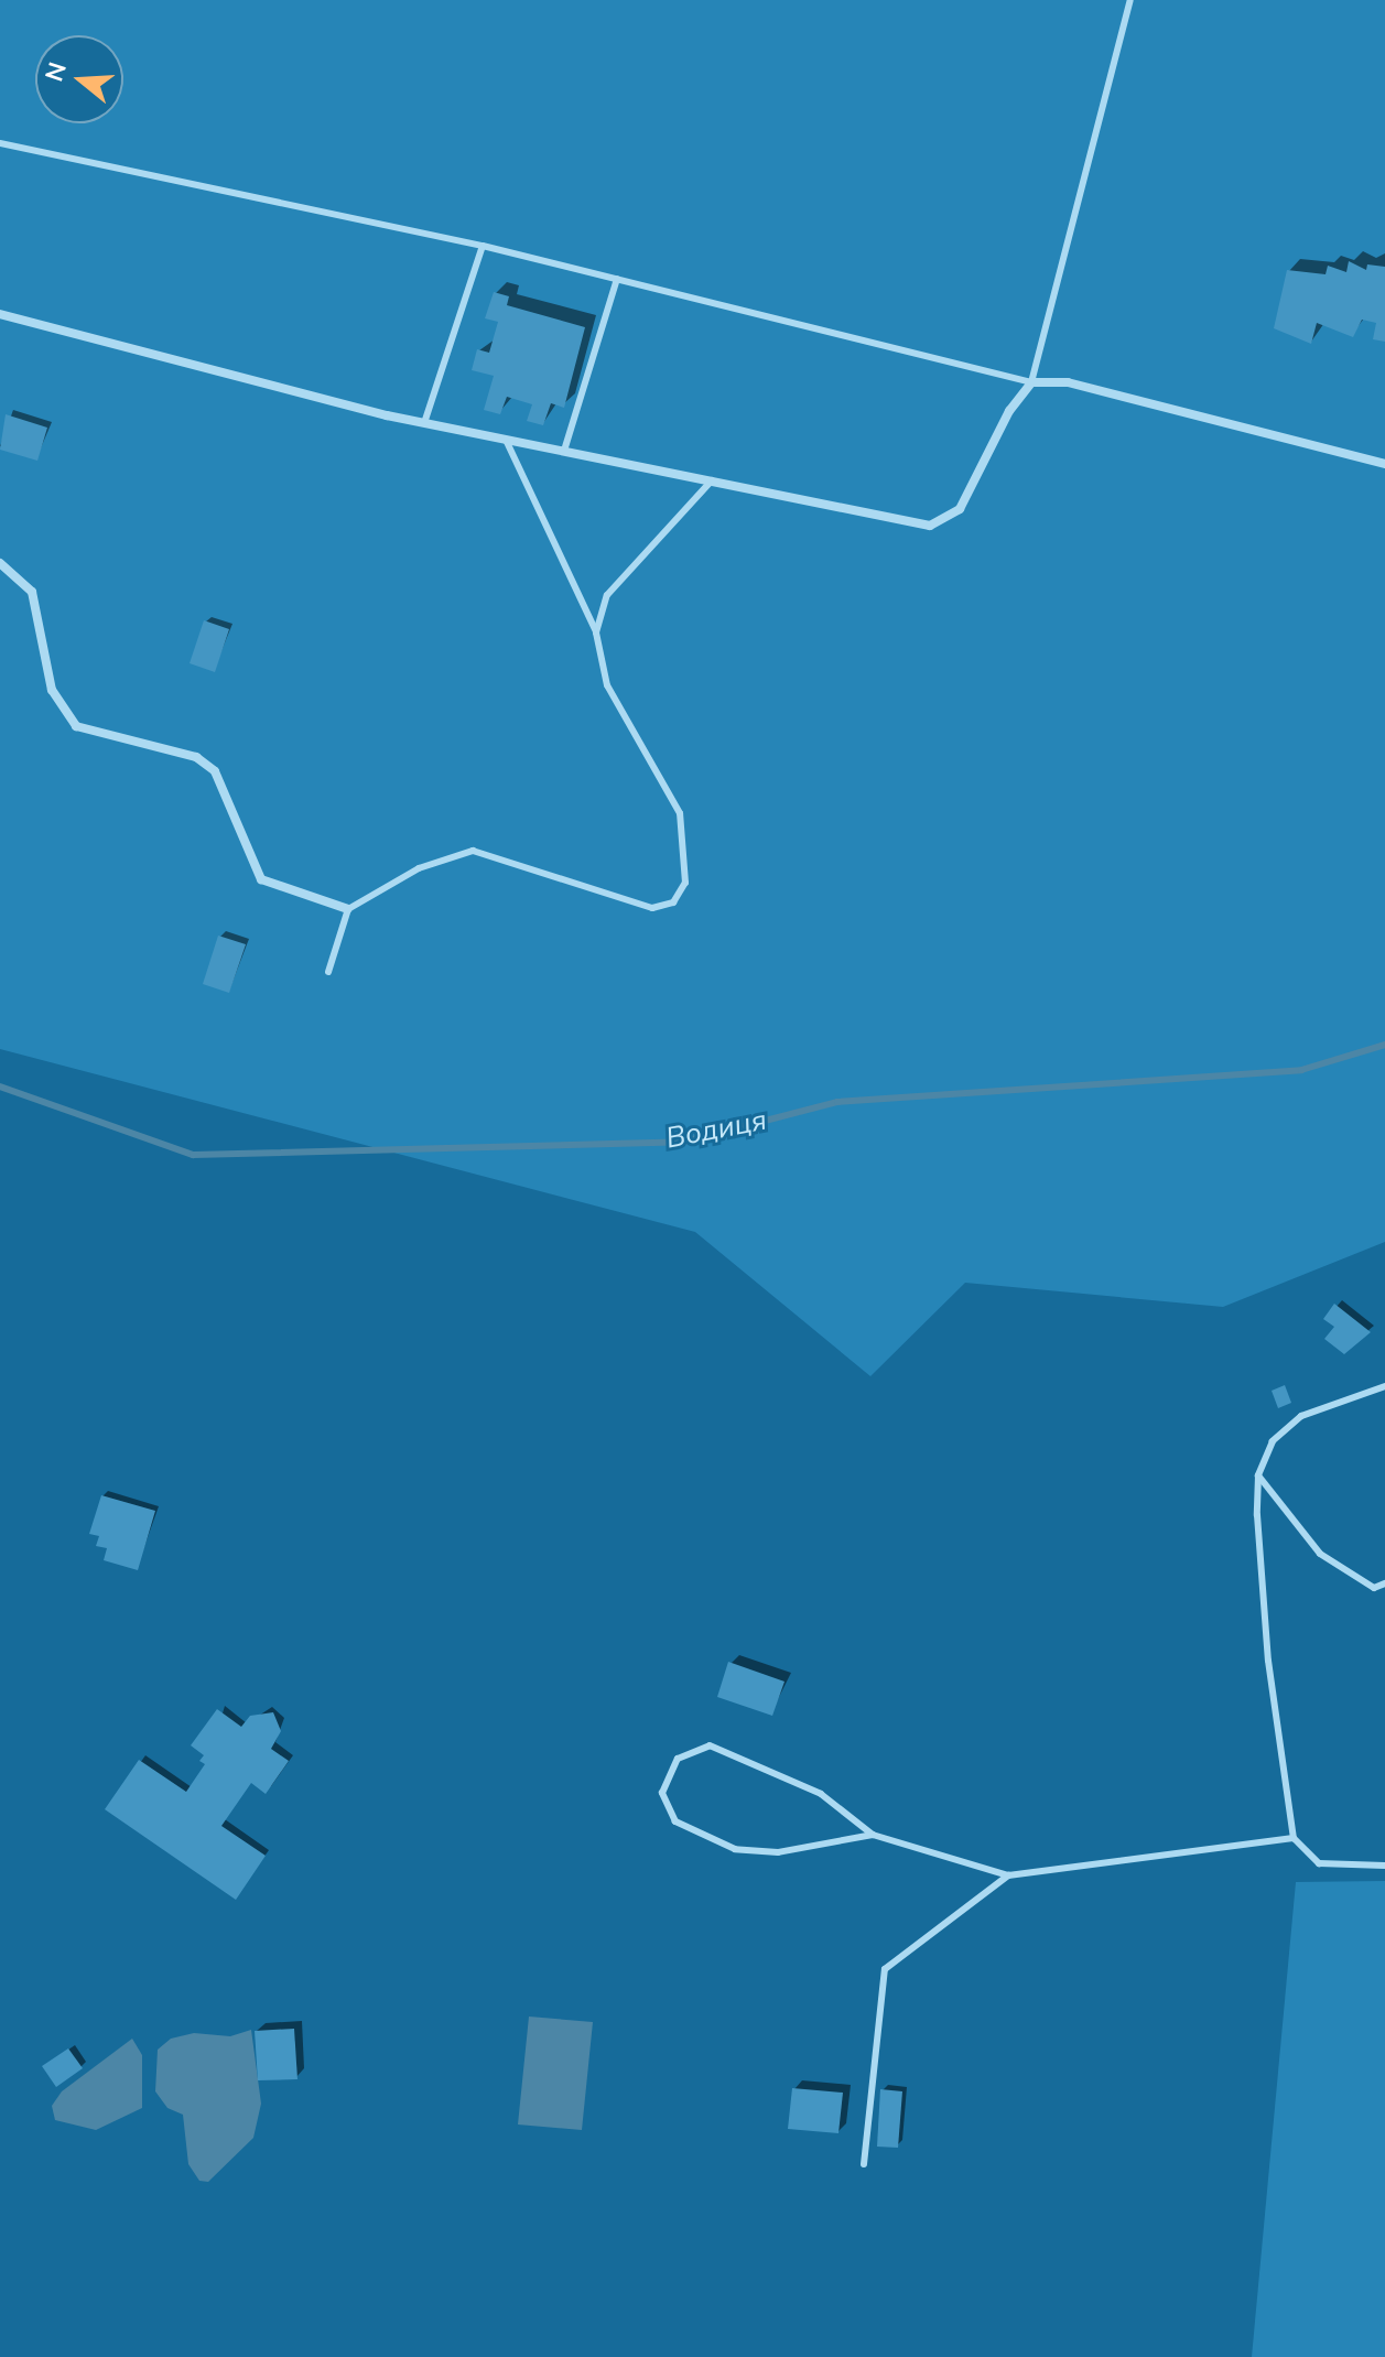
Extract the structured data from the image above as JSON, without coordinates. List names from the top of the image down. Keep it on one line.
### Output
{"water":["Водиця"],"north":"left"}
